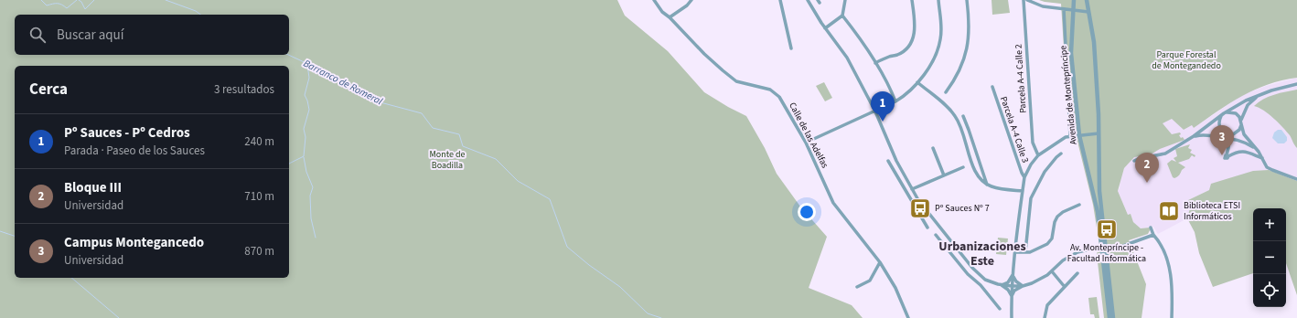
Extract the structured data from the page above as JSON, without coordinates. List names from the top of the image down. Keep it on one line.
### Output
{"streets":{"street":["Parcela A-4 Calle 2","Avenida de Montepríncipe","Parcela A-4 Calle 3","Calle de las Adelfas"]},"districts":["Urbanizaciones Este"],"water":["Barranco de Romeral"],"parks":["Parque Forestal de Montegandedo","Monte de Boadilla"],"places":{"bus stop":["Pº Sauces Nº 7","Av. Montepríncipe - Facultad Informática"],"library":["Biblioteca ETSI Informáticos"]},"page":{"search":"Buscar aquí","heading":["Cerca","3 resultados"],"pins":["1","3","2"],"list":[{"mark":"1","name":"Pº Sauces - Pº Cedros","note":"Parada · Paseo de los Sauces","value":"240 m"},{"mark":"2","name":"Bloque III","note":"Universidad","value":"710 m"},{"mark":"3","name":"Campus Montegancedo","note":"Universidad","value":"870 m"}],"map_buttons":["+","−"]}}
